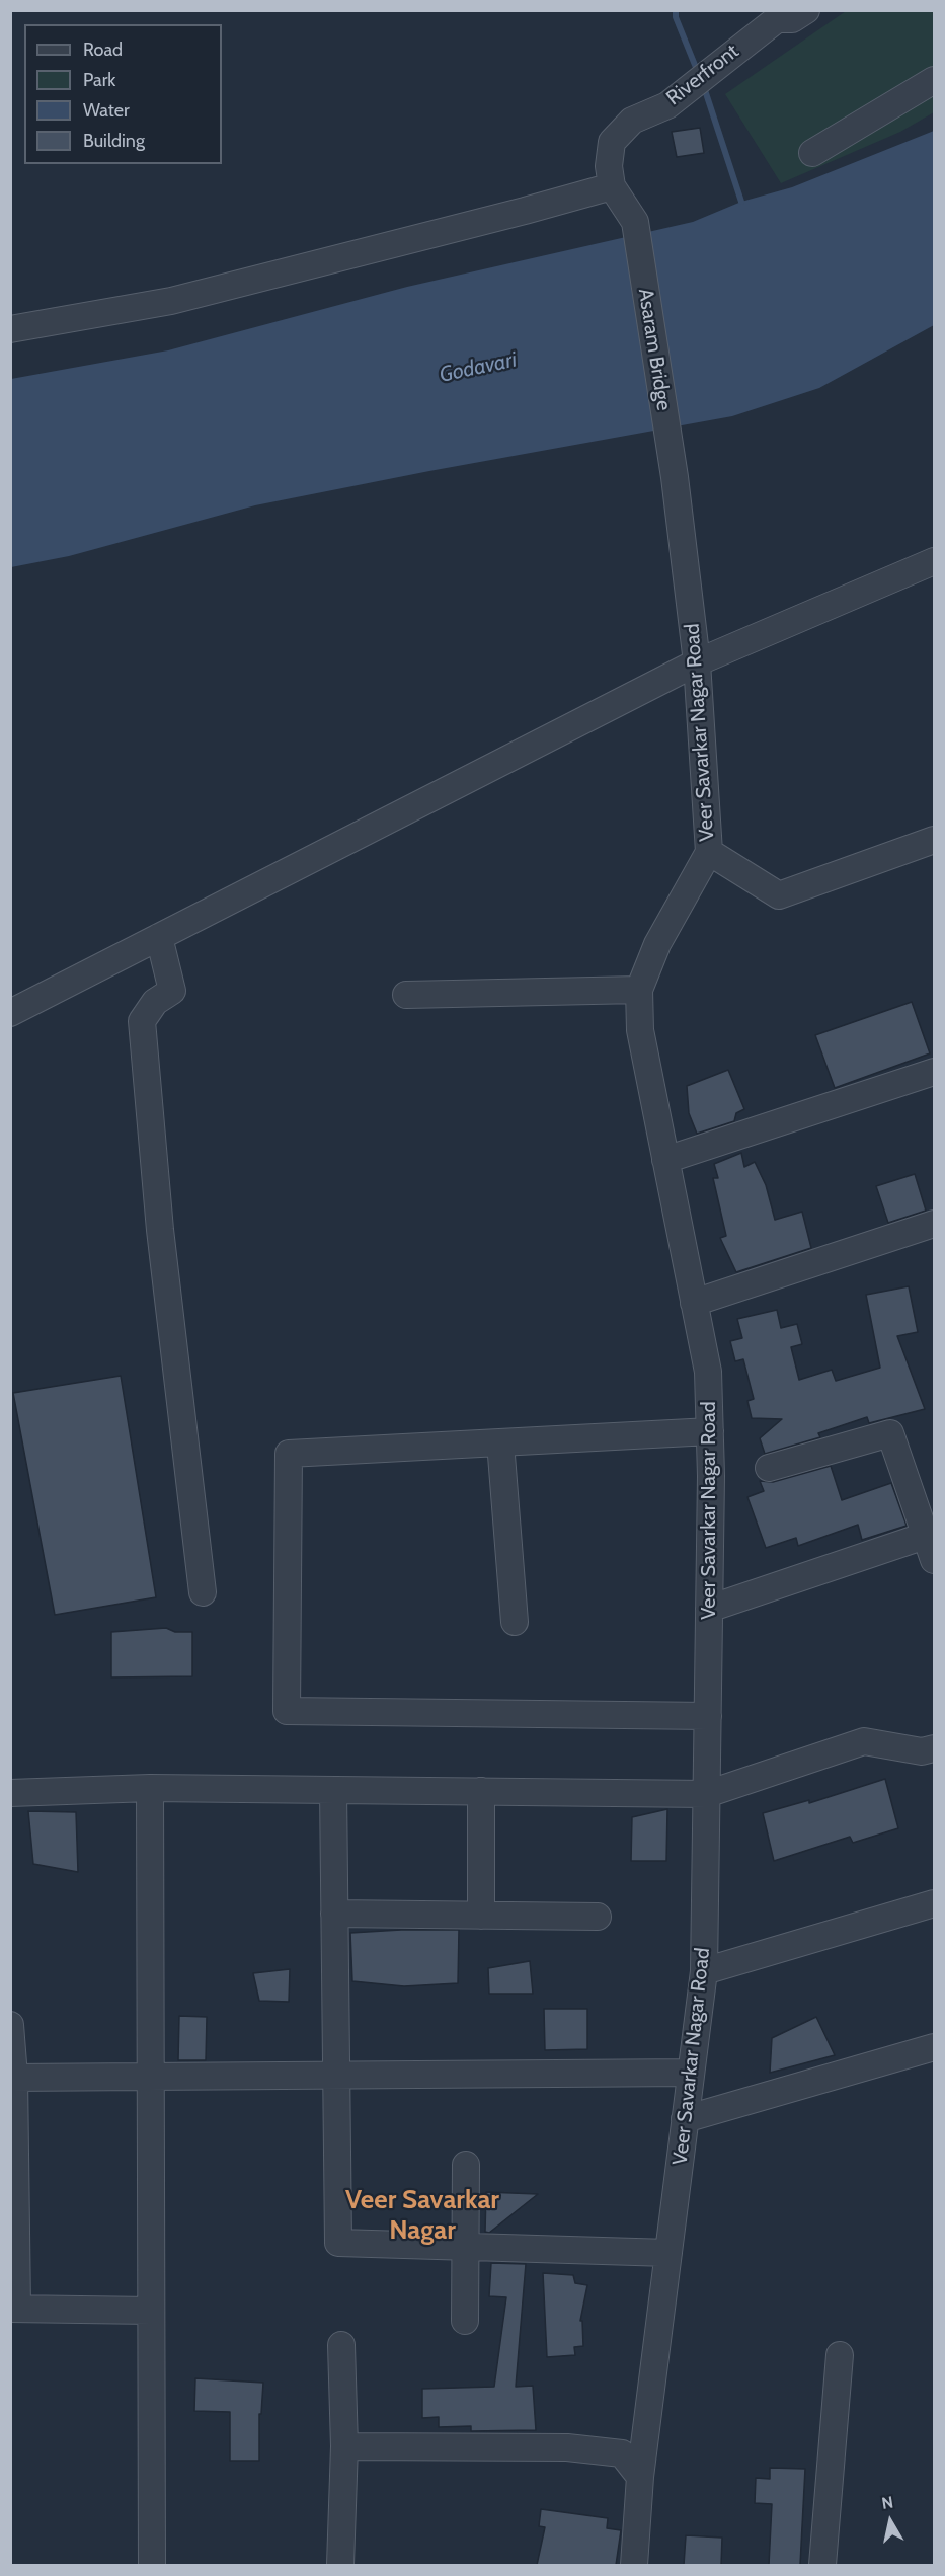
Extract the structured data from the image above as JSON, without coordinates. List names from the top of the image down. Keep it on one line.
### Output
{"streets":{"street":["Riverfront","Asaram Bridge","Veer Savarkar Nagar Road"]},"crossings":[["Riverfront","Asaram Bridge"],["Asaram Bridge","Veer Savarkar Nagar Road"]],"districts":["Veer Savarkar Nagar"],"water":["Godavari"],"legend":["Road","Park","Water","Building"],"north":"top"}
